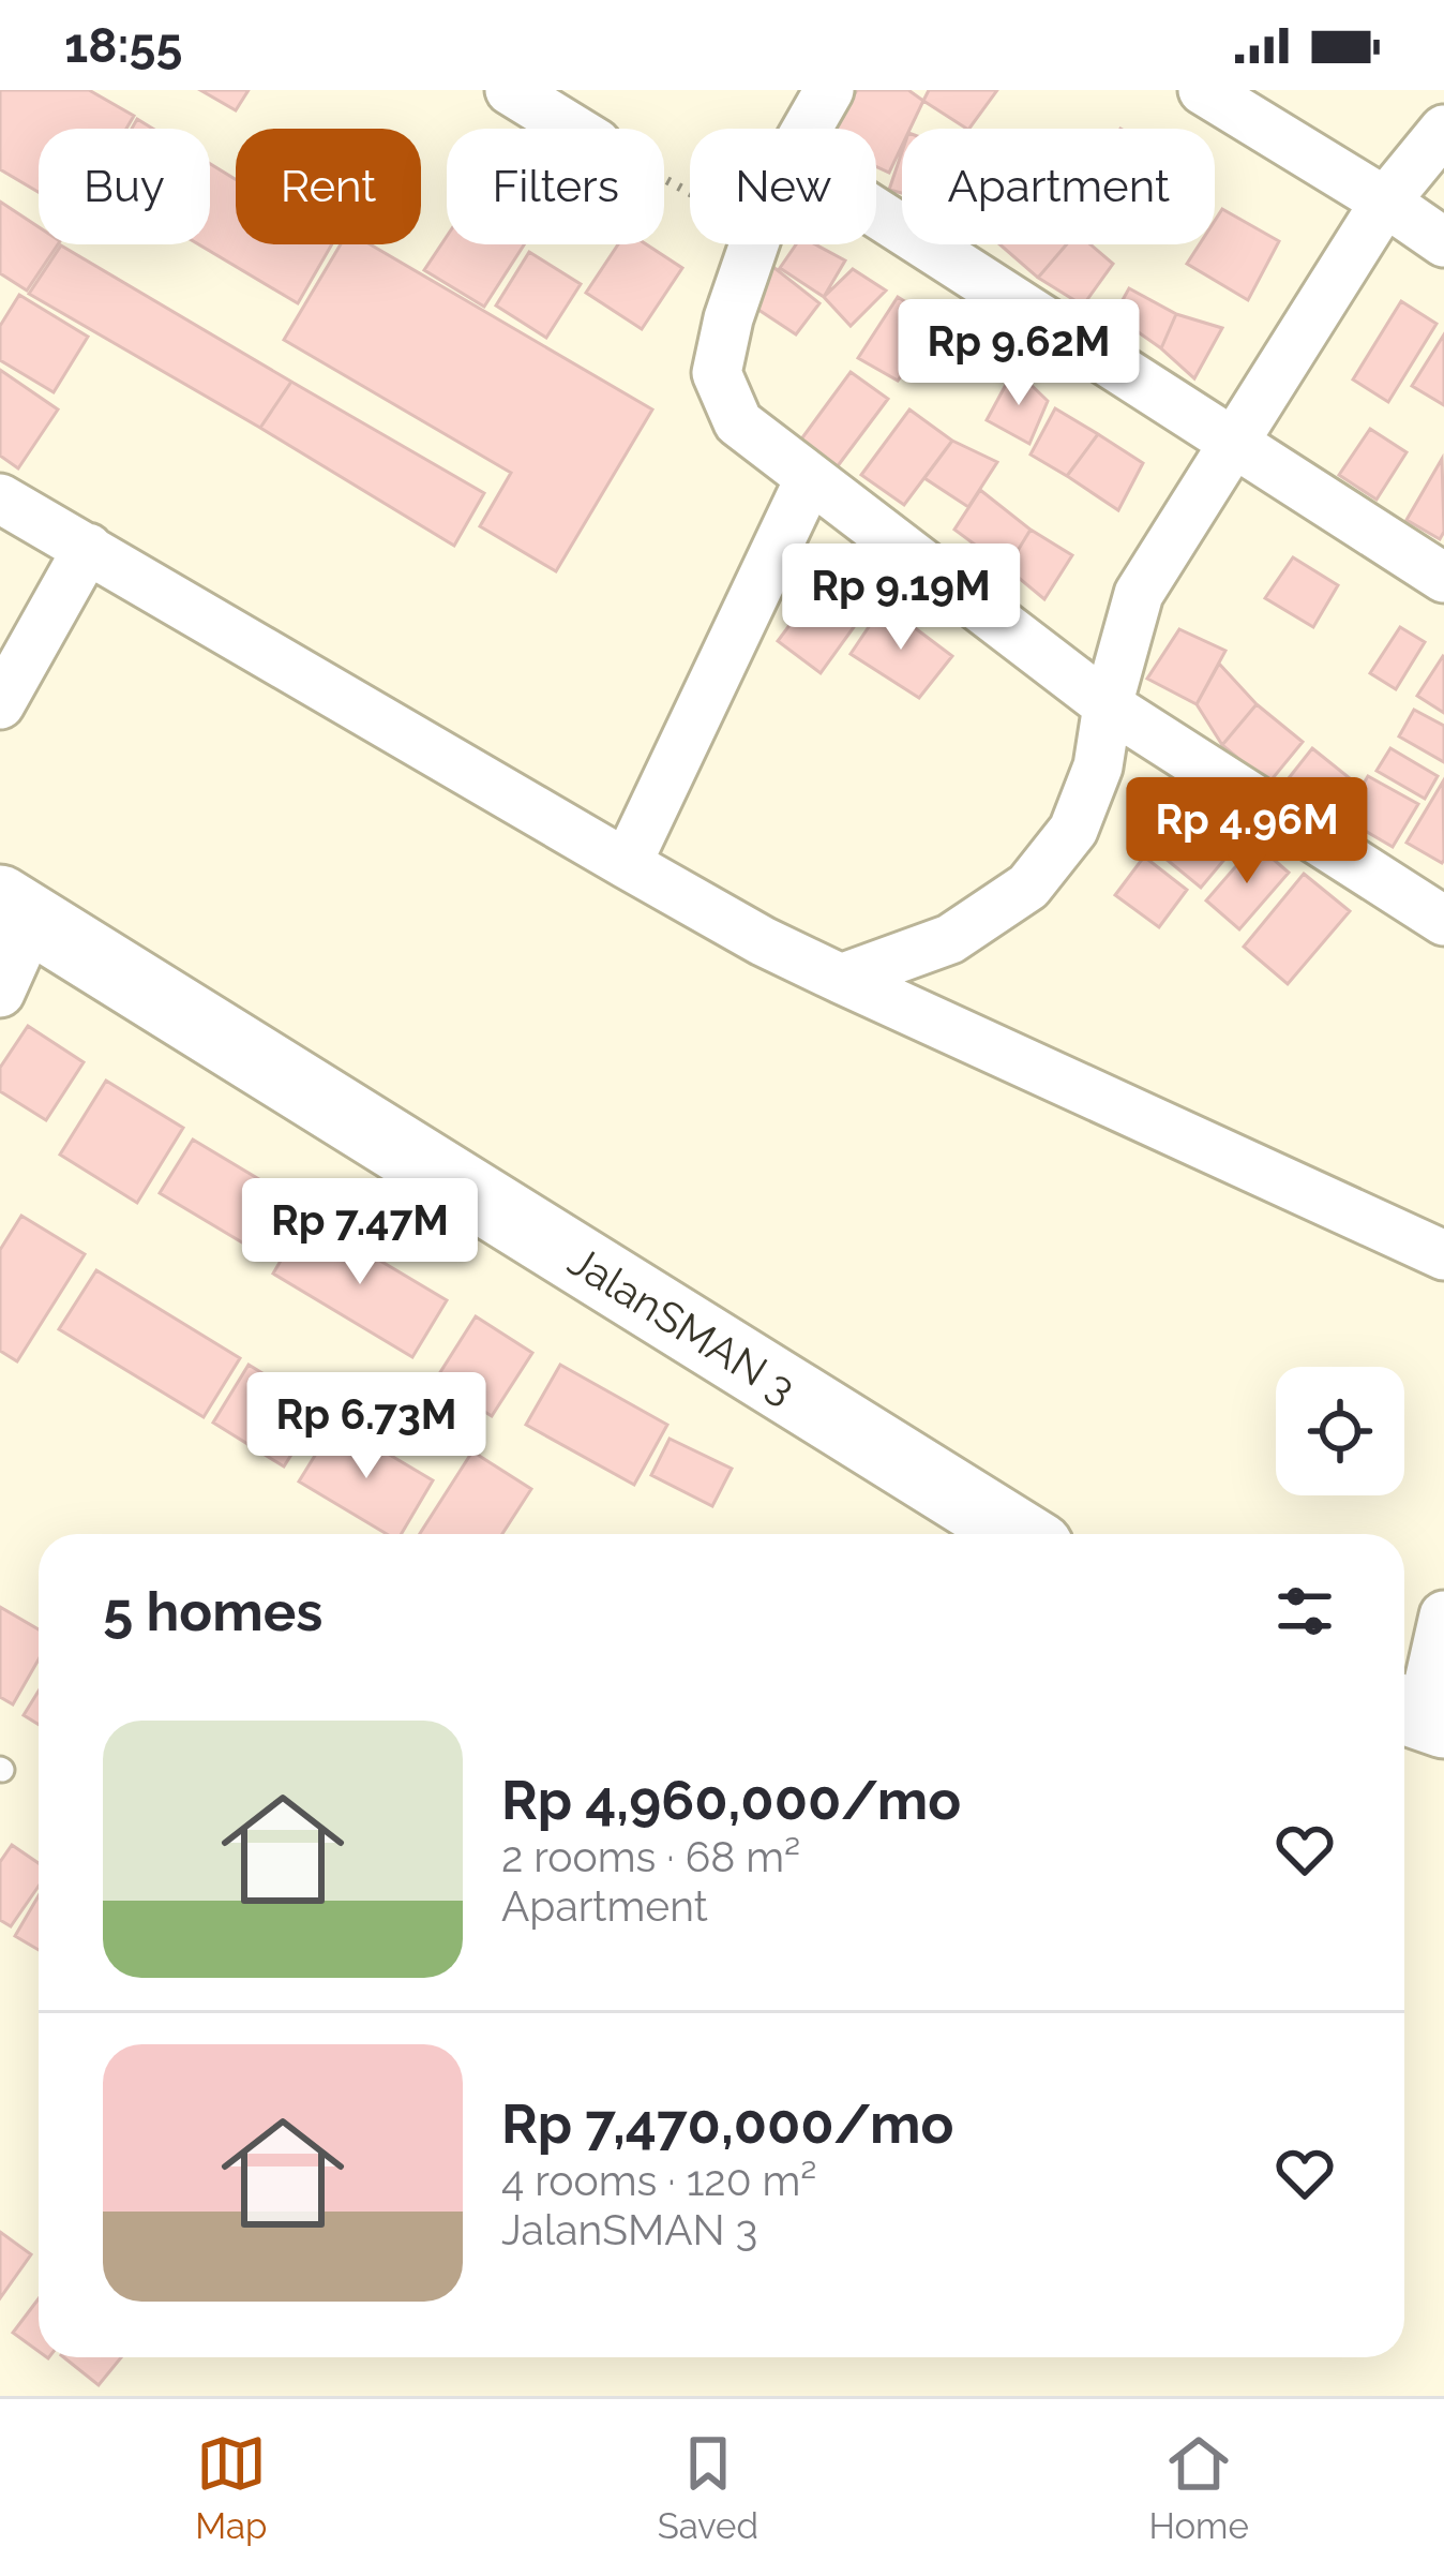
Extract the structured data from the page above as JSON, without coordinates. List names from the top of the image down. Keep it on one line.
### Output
{"streets":{"street":["JalanSMAN 3"]},"page":{"status":"18:55","chip":["Buy","Rent","Filters","New","Apartment"],"price":["Rp 9.62M","Rp 9.19M","Rp 4.96M","Rp 7.47M","Rp 6.73M"],"heading":"5 homes","list":[{"name":"Rp 4,960,000/mo","note":"2 rooms · 68 m² · Apartment"},{"name":"Rp 7,470,000/mo","note":"4 rooms · 120 m² · JalanSMAN 3"}],"tabs":["Map","Saved","Home"]}}
